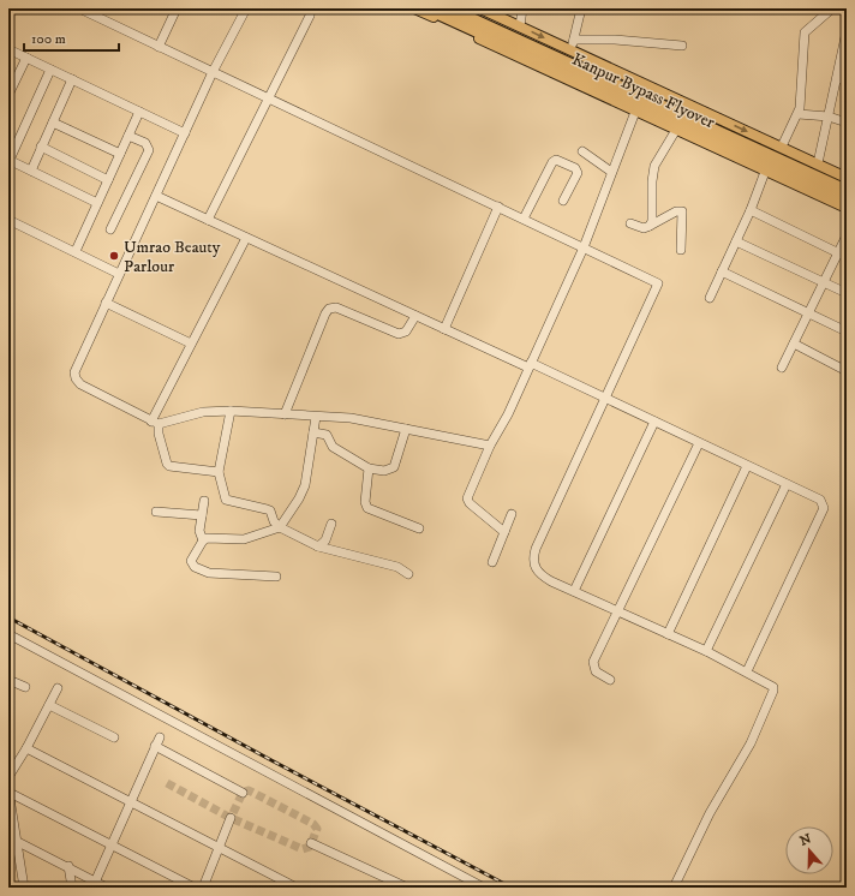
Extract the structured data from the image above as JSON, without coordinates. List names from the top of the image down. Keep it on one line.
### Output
{"streets":{"highway":["Kanpur Bypass Flyover"]},"places":["Umrao Beauty Parlour"],"scale_bar":"100 m","north":"top"}
